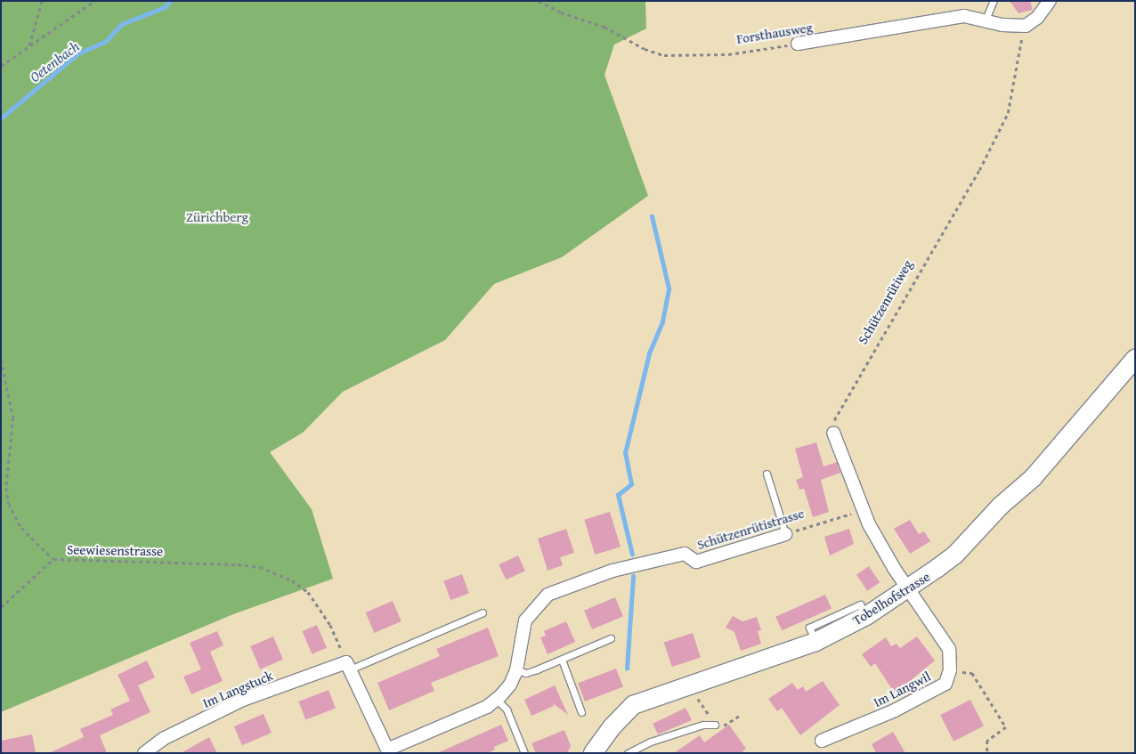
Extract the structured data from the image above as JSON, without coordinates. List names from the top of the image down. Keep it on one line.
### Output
{"streets":{"main road":["Tobelhofstrasse"],"street":["Forsthausweg","Schützenrütistrasse","Im Langstuck","Im Langwil"],"path":["Schützenrütiweg","Seewiesenstrasse"]},"crossings":[["Forsthausweg","Schützenrütiweg"],["Seewiesenstrasse","Im Langstuck"],["Tobelhofstrasse","Im Langwil"]],"water":["Oetenbach"],"parks":["Zürichberg"]}
